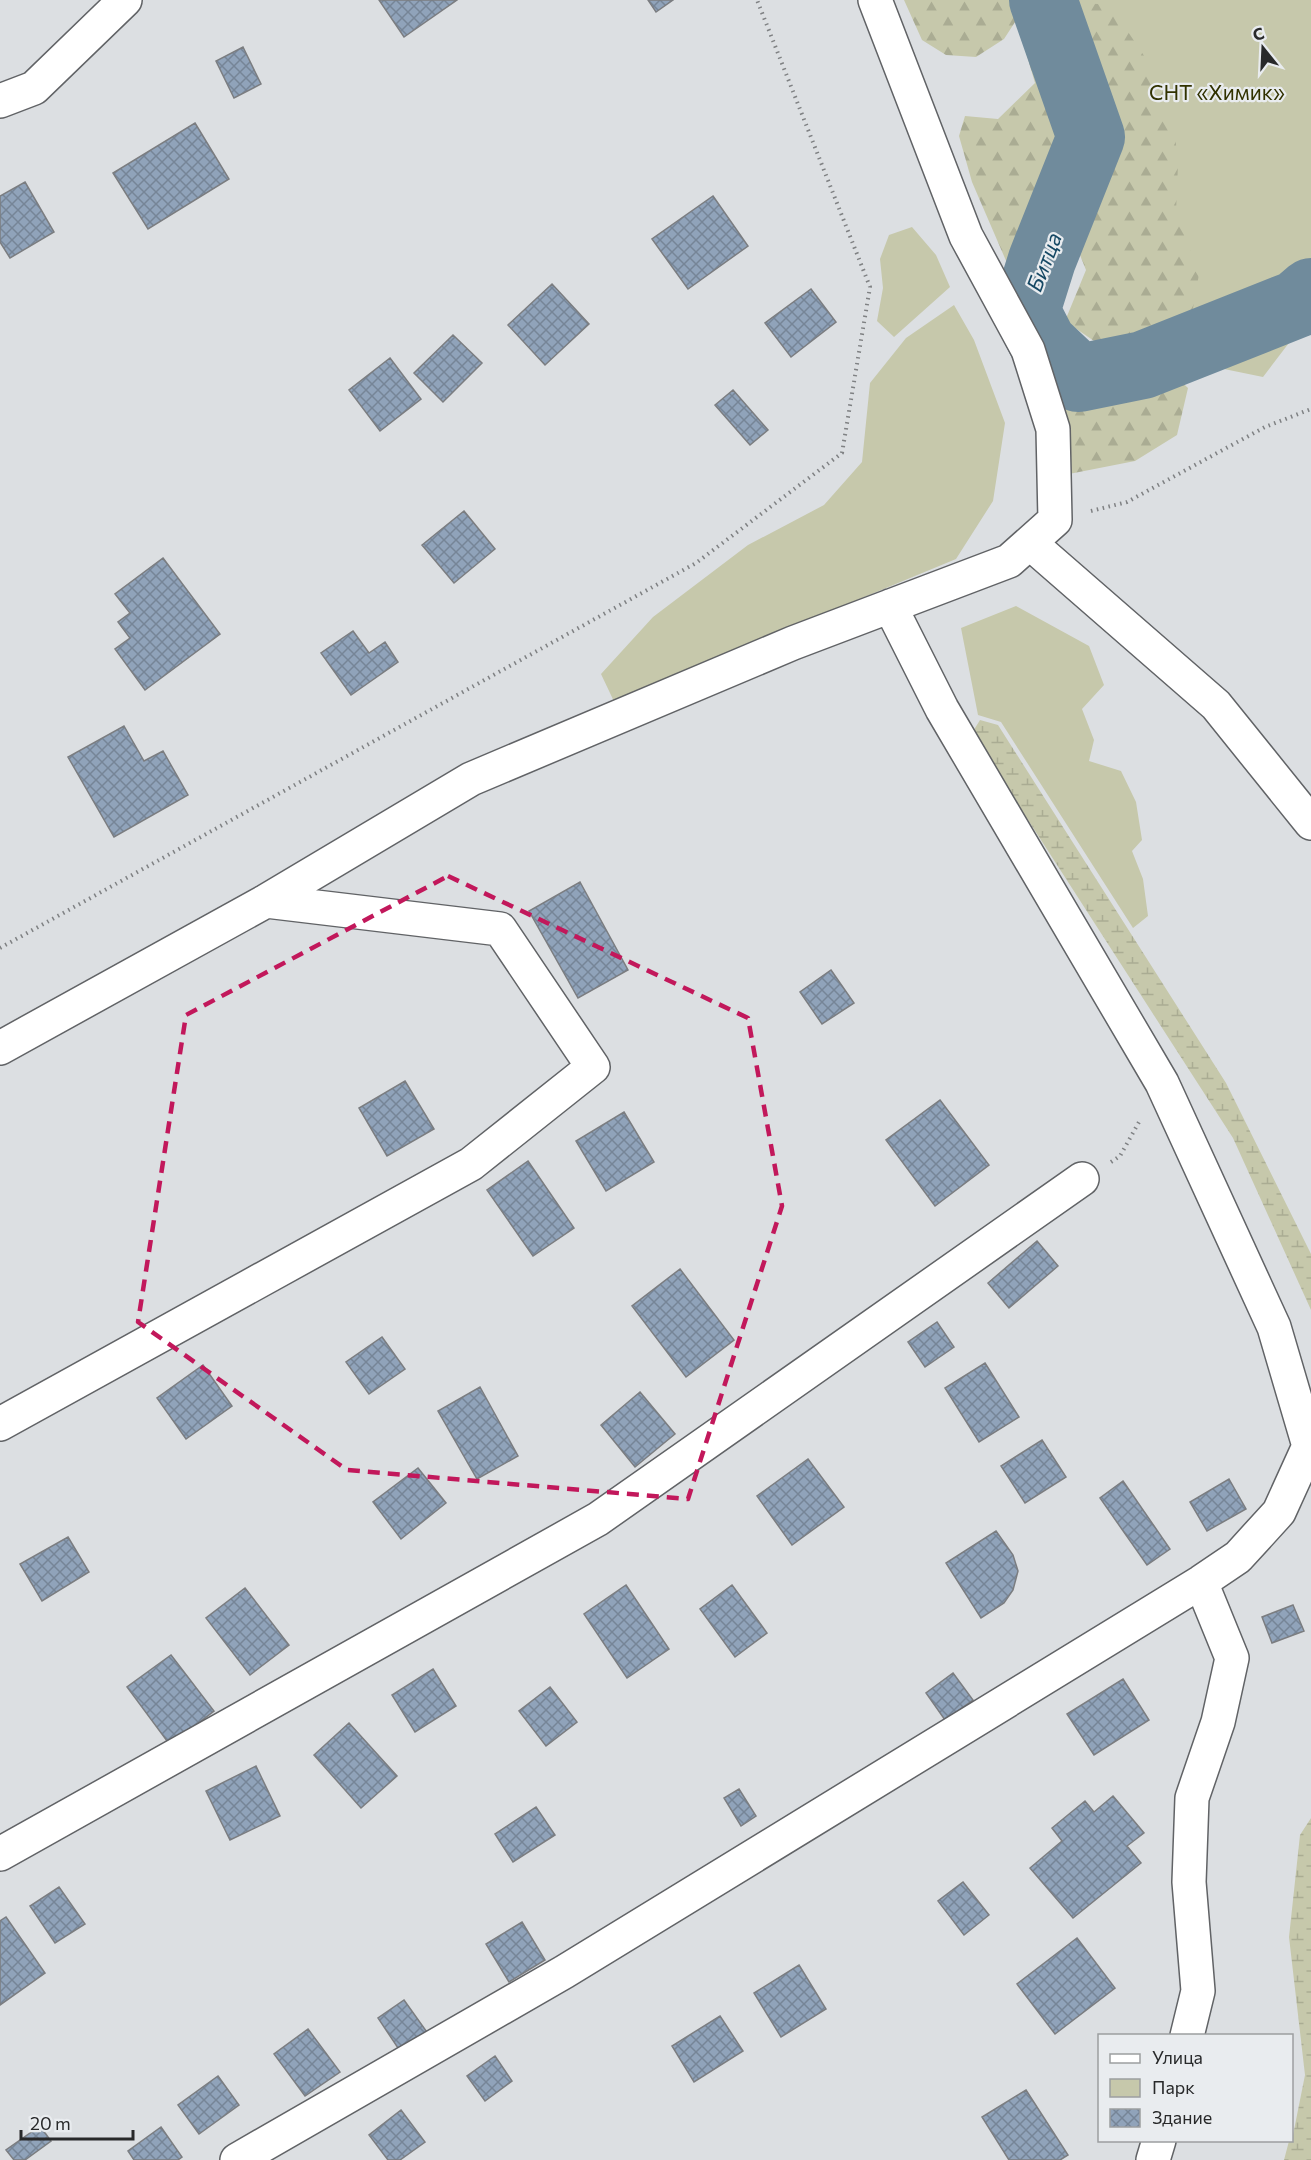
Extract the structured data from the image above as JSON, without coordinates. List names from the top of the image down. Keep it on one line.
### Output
{"water":["Битца"],"parks":["СНТ «Химик»"],"legend":["Улица","Парк","Здание"],"scale_bar":"20 m","north":"top"}
